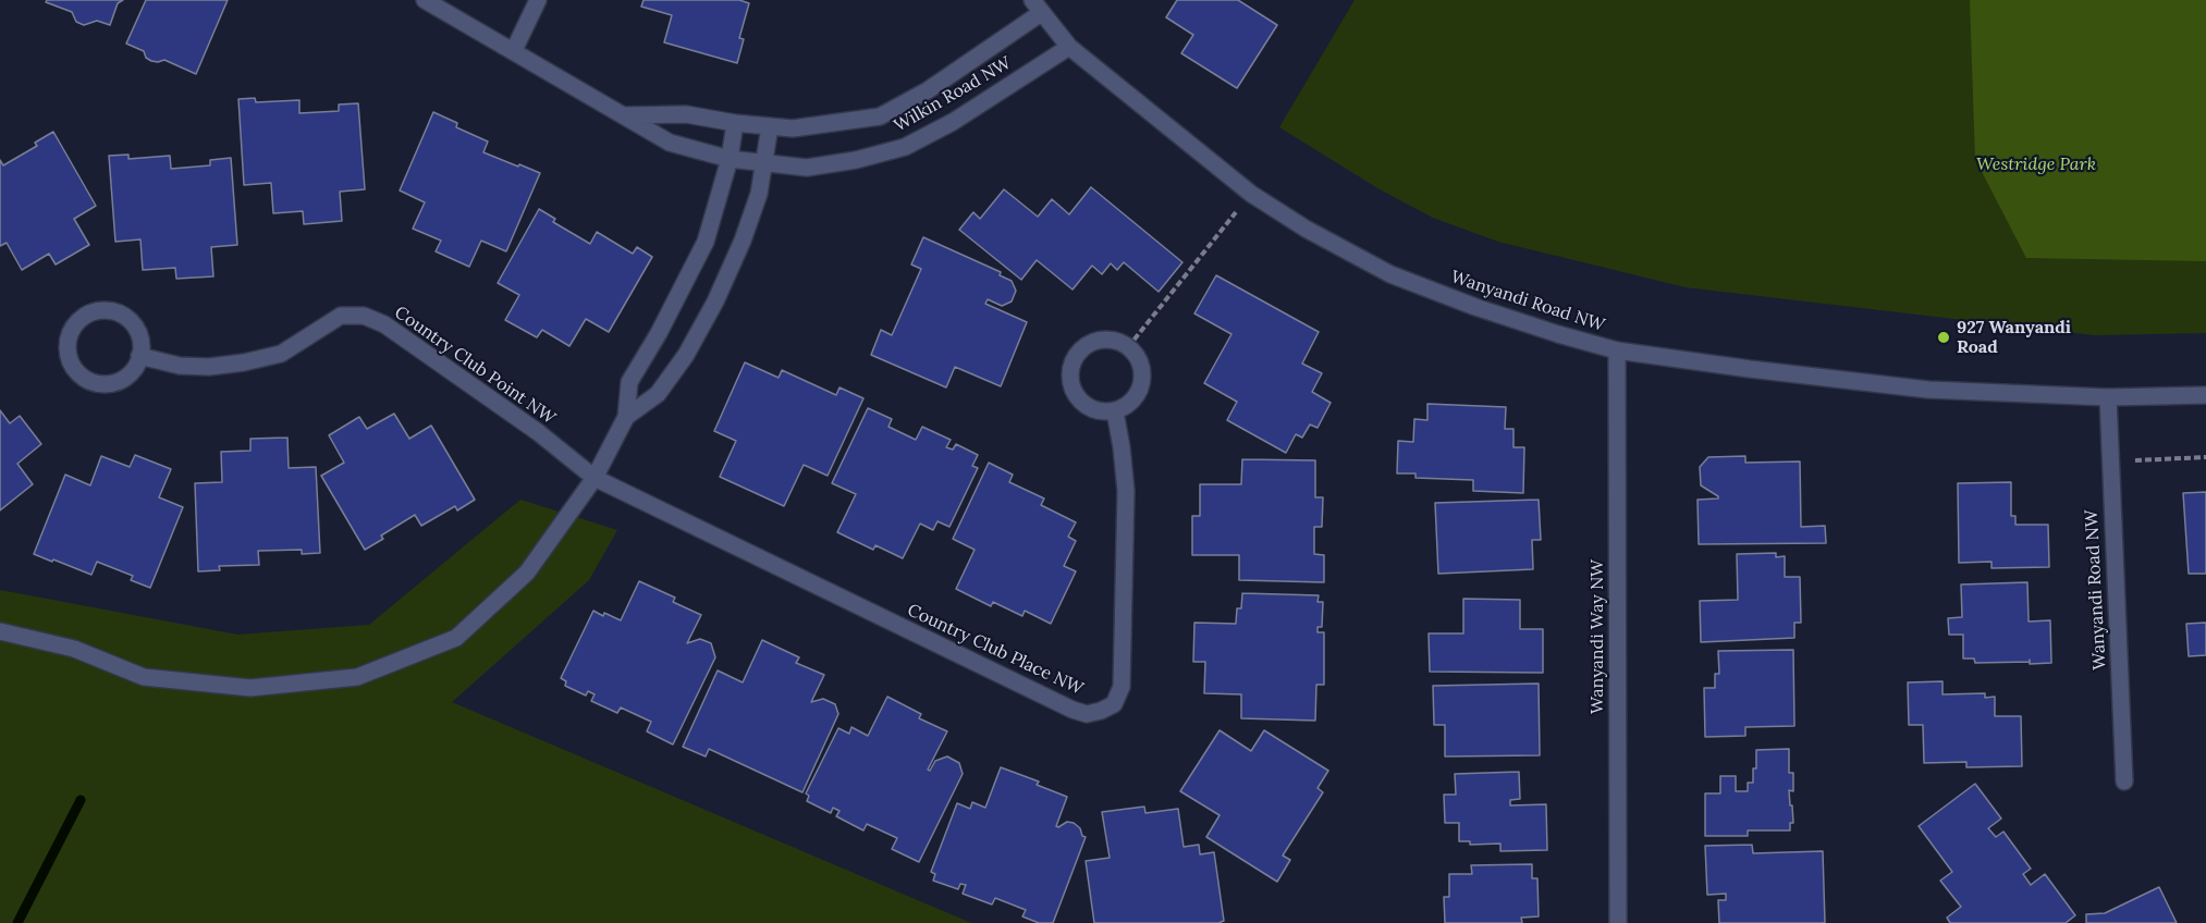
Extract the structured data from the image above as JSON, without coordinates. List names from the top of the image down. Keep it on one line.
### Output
{"streets":{"street":["Wilkin Road NW","Wanyandi Road NW","Country Club Point NW","Wanyandi Way NW","Country Club Place NW"]},"crossings":[["Wilkin Road NW","Wanyandi Road NW"],["Wanyandi Road NW","Wanyandi Way NW"],["Country Club Point NW","Country Club Place NW"]],"parks":["Westridge Park"],"places":["927 Wanyandi Road"]}
